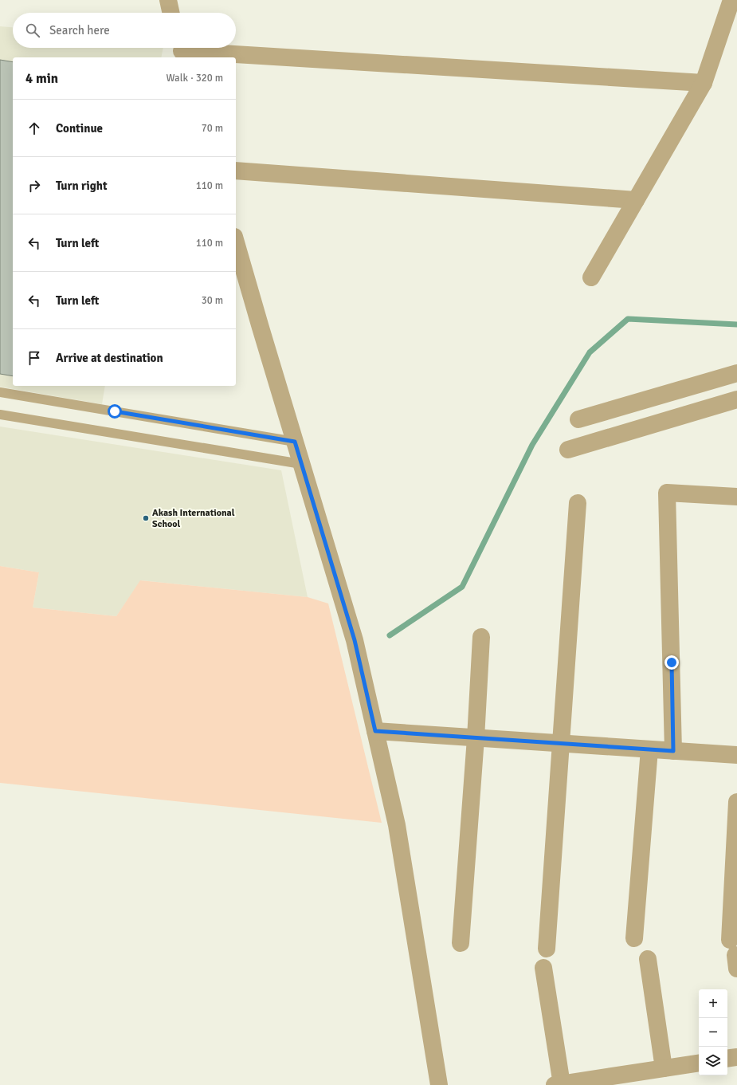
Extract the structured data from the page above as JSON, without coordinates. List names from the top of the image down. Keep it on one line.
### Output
{"places":["Akash International School"],"page":{"search":"Search here","heading":["4 min","Walk · 320 m"],"list":[["Continue","70 m"],["Turn right","110 m"],["Turn left","110 m"],["Turn left","30 m"],"Arrive at destination"],"map_buttons":["+","−"]}}
